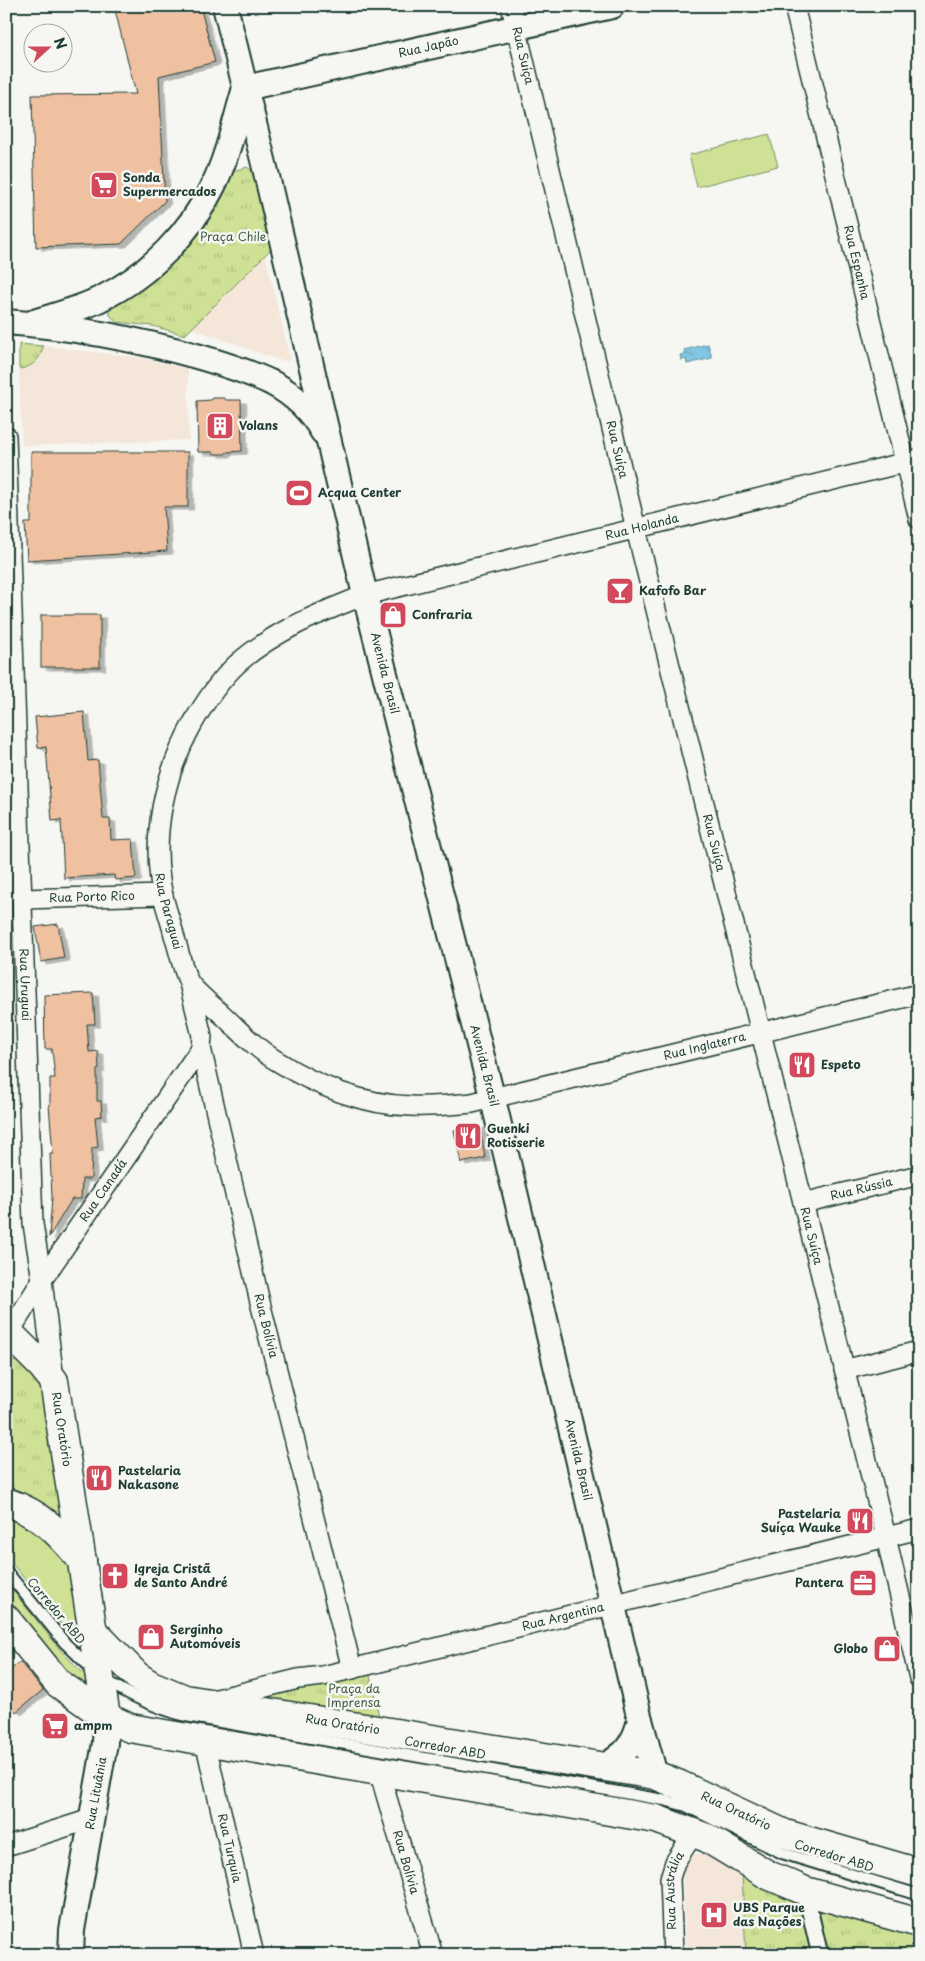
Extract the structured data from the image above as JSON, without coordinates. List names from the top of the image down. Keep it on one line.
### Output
{"streets":{"main road":["Rua Oratório","Rua Lituânia"],"street":["Rua Japão","Rua Suíça","Rua Espanha","Rua Holanda","Avenida Brasil","Rua Porto Rico","Rua Paraguai","Rua Uruguai","Rua Inglaterra","Rua Rússia","Rua Canadá","Rua Bolívia","Rua Argentina","Rua Turquia","Rua Austrália"],"lane":["Corredor ABD"]},"crossings":[["Rua Japão","Rua Suíça"],["Rua Suíça","Rua Holanda"],["Rua Suíça","Rua Inglaterra"],["Rua Suíça","Rua Rússia"],["Rua Suíça","Rua Argentina"],["Rua Espanha","Rua Holanda"],["Rua Holanda","Avenida Brasil"],["Rua Holanda","Rua Paraguai"],["Avenida Brasil","Rua Paraguai"],["Avenida Brasil","Rua Inglaterra"],["Avenida Brasil","Rua Oratório"],["Avenida Brasil","Rua Argentina"],["Rua Porto Rico","Rua Paraguai"],["Rua Porto Rico","Rua Uruguai"],["Rua Paraguai","Rua Inglaterra"],["Rua Paraguai","Rua Bolívia"],["Rua Uruguai","Rua Canadá"],["Rua Uruguai","Rua Oratório"],["Rua Canadá","Rua Bolívia"],["Rua Canadá","Rua Oratório"],["Rua Bolívia","Rua Argentina"],["Rua Oratório","Rua Argentina"],["Rua Oratório","Rua Lituânia"],["Corredor ABD","Rua Lituânia"]],"parks":["Praça Chile","Praça da Imprensa"],"places":{"supermarket":["Sonda Supermercados","ampm"],"building":["Volans"],"sports":["Acqua Center"],"bar":["Kafofo Bar"],"shop":["Confraria","Serginho Automóveis","Globo"],"restaurant":["Espeto","Guenki Rotisserie","Pastelaria Nakasone","Pastelaria Suíça Wauke"],"church":["Igreja Cristã de Santo André"],"office":["Pantera"],"hospital":["UBS Parque das Nações"]},"north":"right"}
